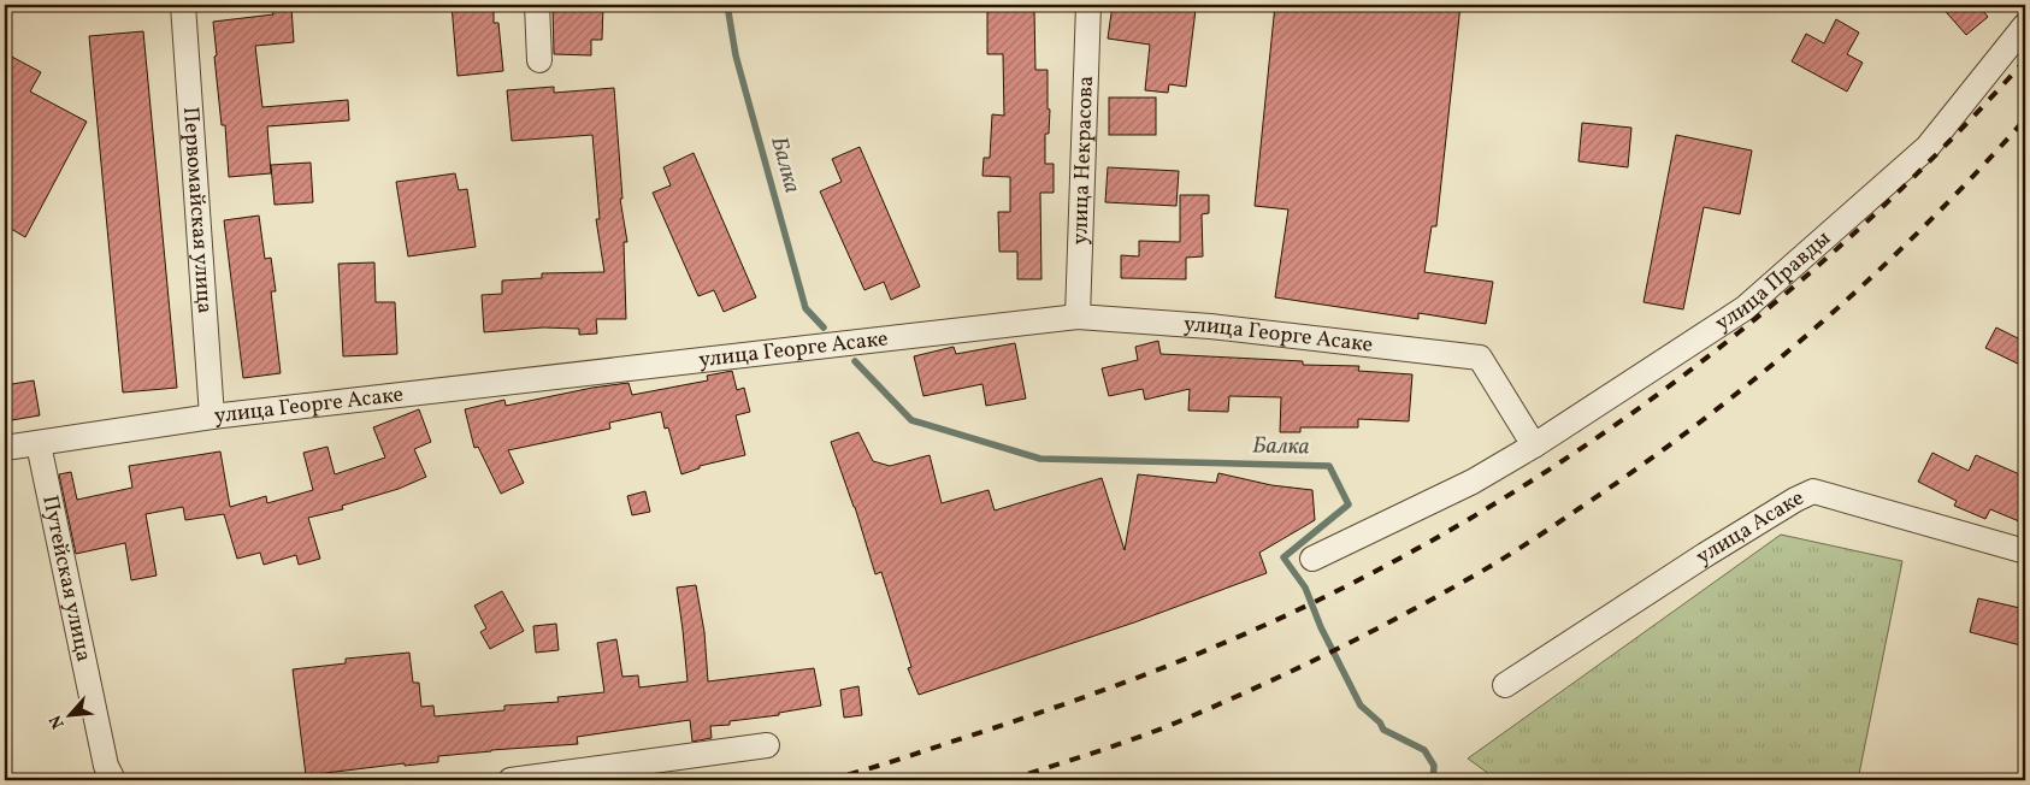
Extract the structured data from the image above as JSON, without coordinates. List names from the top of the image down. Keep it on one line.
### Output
{"streets":{"street":["улица Некрасова","Первомайская улица","улица Правды","улица Георге Асаке","улица Асаке","Путейская улица"]},"crossings":[["улица Некрасова","улица Георге Асаке"],["Первомайская улица","улица Георге Асаке"],["улица Правды","улица Георге Асаке"],["улица Георге Асаке","Путейская улица"]],"water":["Балка"],"north":"bottom left"}
